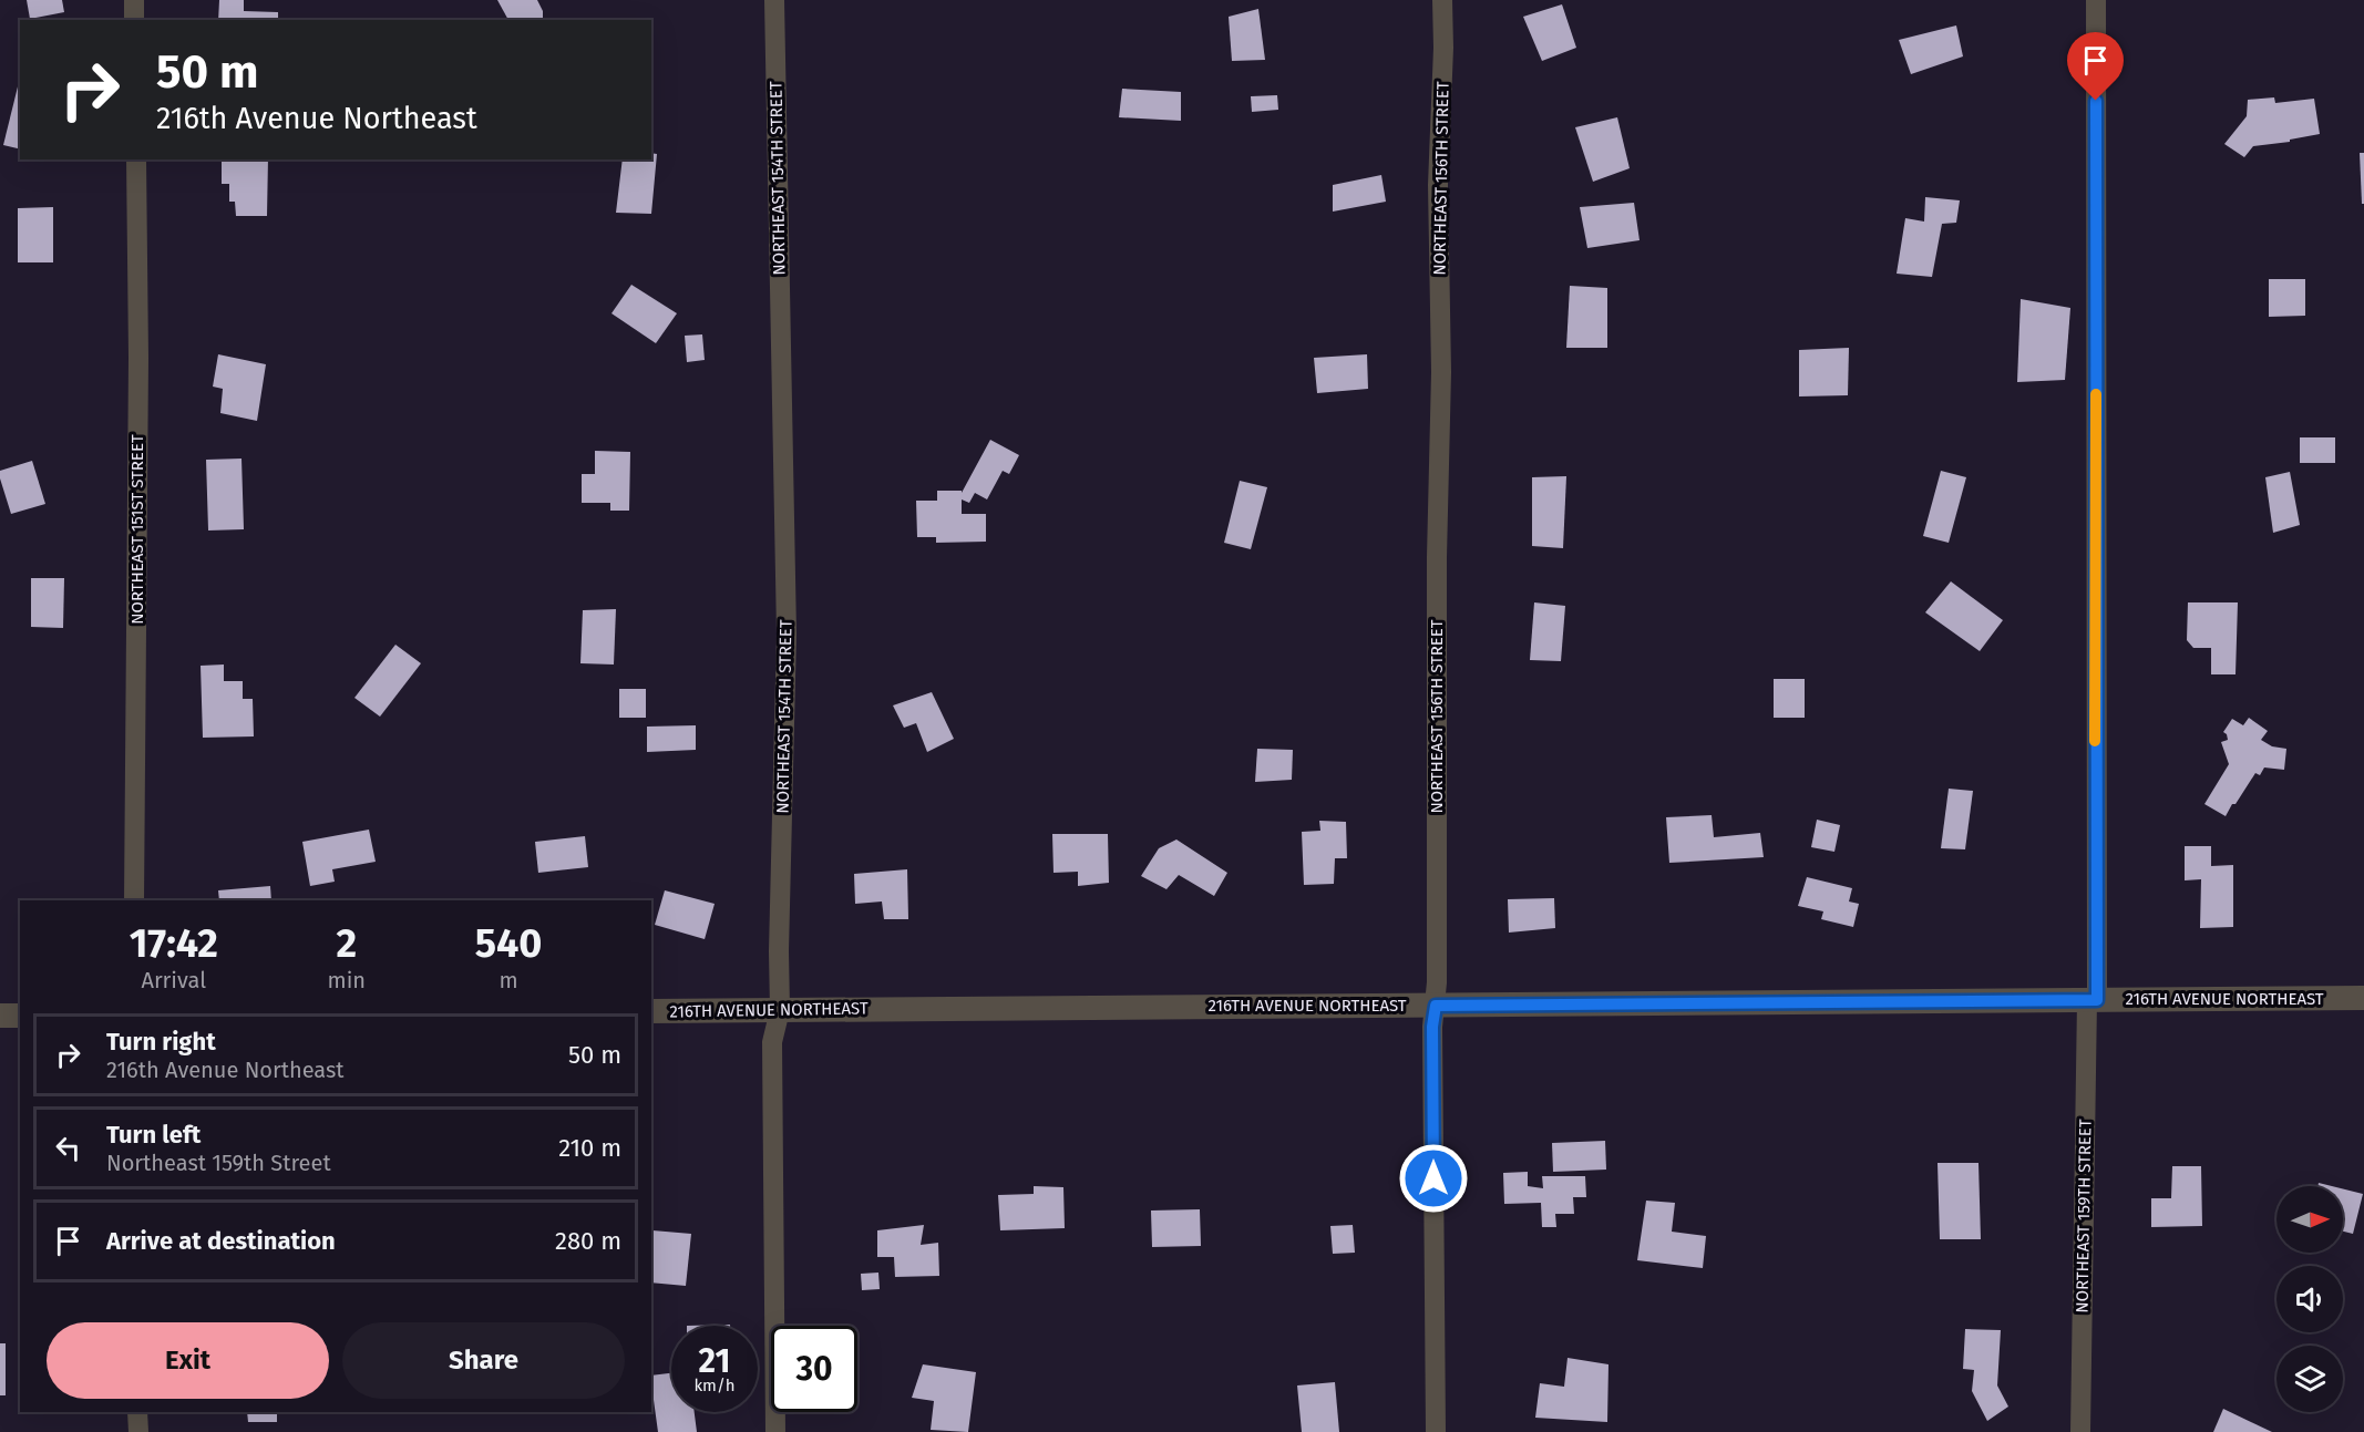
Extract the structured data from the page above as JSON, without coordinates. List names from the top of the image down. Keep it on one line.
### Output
{"streets":{"street":["NORTHEAST 154TH STREET","NORTHEAST 156TH STREET","NORTHEAST 151ST STREET","216TH AVENUE NORTHEAST","NORTHEAST 159TH STREET"]},"crossings":[["NORTHEAST 154TH STREET","216TH AVENUE NORTHEAST"],["NORTHEAST 156TH STREET","216TH AVENUE NORTHEAST"],["216TH AVENUE NORTHEAST","NORTHEAST 159TH STREET"]],"north":"right","page":{"turn":["50 m","216th Avenue Northeast"],"eta":["17:42","Arrival","2","min","540","m"],"list":[{"name":"Turn right","note":"216th Avenue Northeast","value":"50 m"},{"name":"Turn left","note":"Northeast 159th Street","value":"210 m"},{"name":"Arrive at destination","value":"280 m"}],"buttons":["Exit","Share"],"speed":"21 km/h","limit":"30"}}
